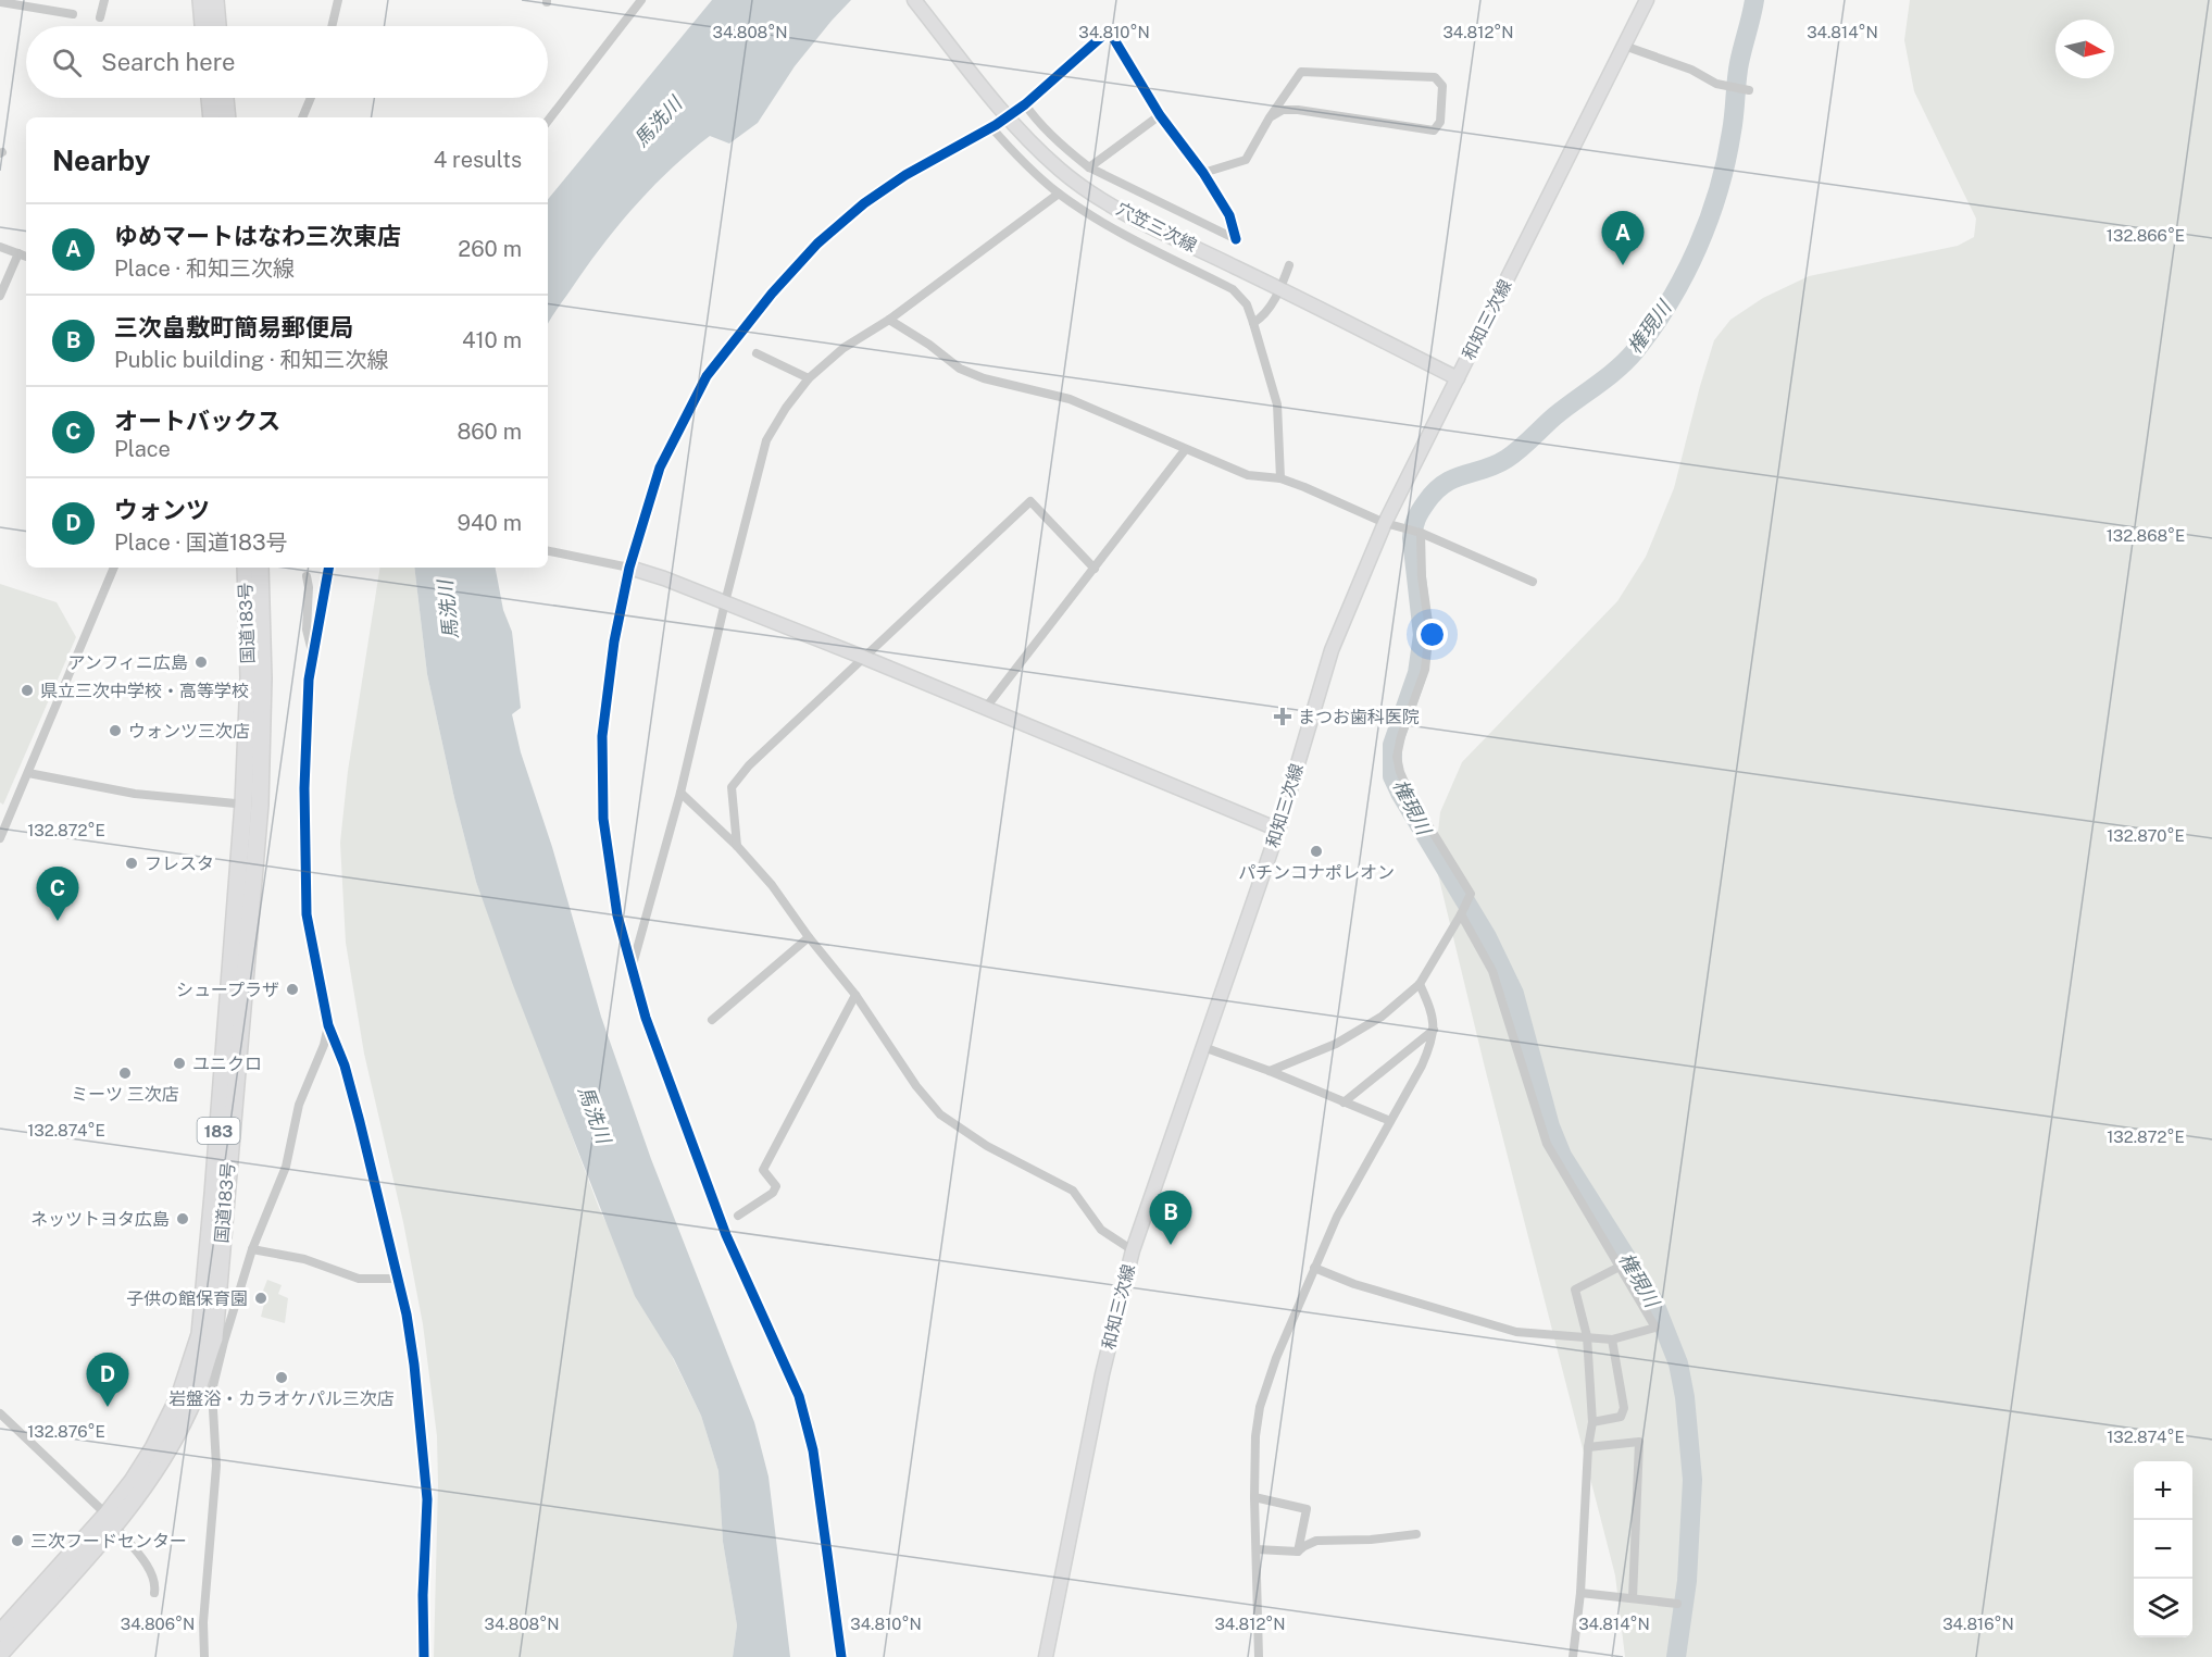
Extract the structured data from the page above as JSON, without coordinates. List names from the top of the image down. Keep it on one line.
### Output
{"streets":{"highway":["国道183号","183"],"main road":["穴笠三次線","和知三次線"]},"crossings":[["穴笠三次線","和知三次線"]],"water":["馬洗川","権現川"],"places":{"other":["アンフィニ広島","県立三次中学校・高等学校","ウォンツ三次店","パチンコナポレオン","フレスタ","シュープラザ","ユニクロ","ミーツ 三次店","ネッツトヨタ広島","子供の館保育園","岩盤浴・カラオケパル三次店","三次フードセンター"],"health":["まつお歯科医院"]},"north":"right","page":{"search":"Search here","heading":["Nearby","4 results"],"list":[{"mark":"A","name":"ゆめマートはなわ三次東店","note":"Place · 和知三次線","value":"260 m"},{"mark":"B","name":"三次畠敷町簡易郵便局","note":"Public building · 和知三次線","value":"410 m"},{"mark":"C","name":"オートバックス","note":"Place","value":"860 m"},{"mark":"D","name":"ウォンツ","note":"Place · 国道183号","value":"940 m"}],"pins":["A","C","B","D"],"map_buttons":["+","−"]},"coordinates":["34.808°N","34.810°N","34.812°N","34.814°N","132.866°E","132.868°E","132.872°E","132.870°E","132.874°E","132.876°E","34.806°N","34.816°N"]}
